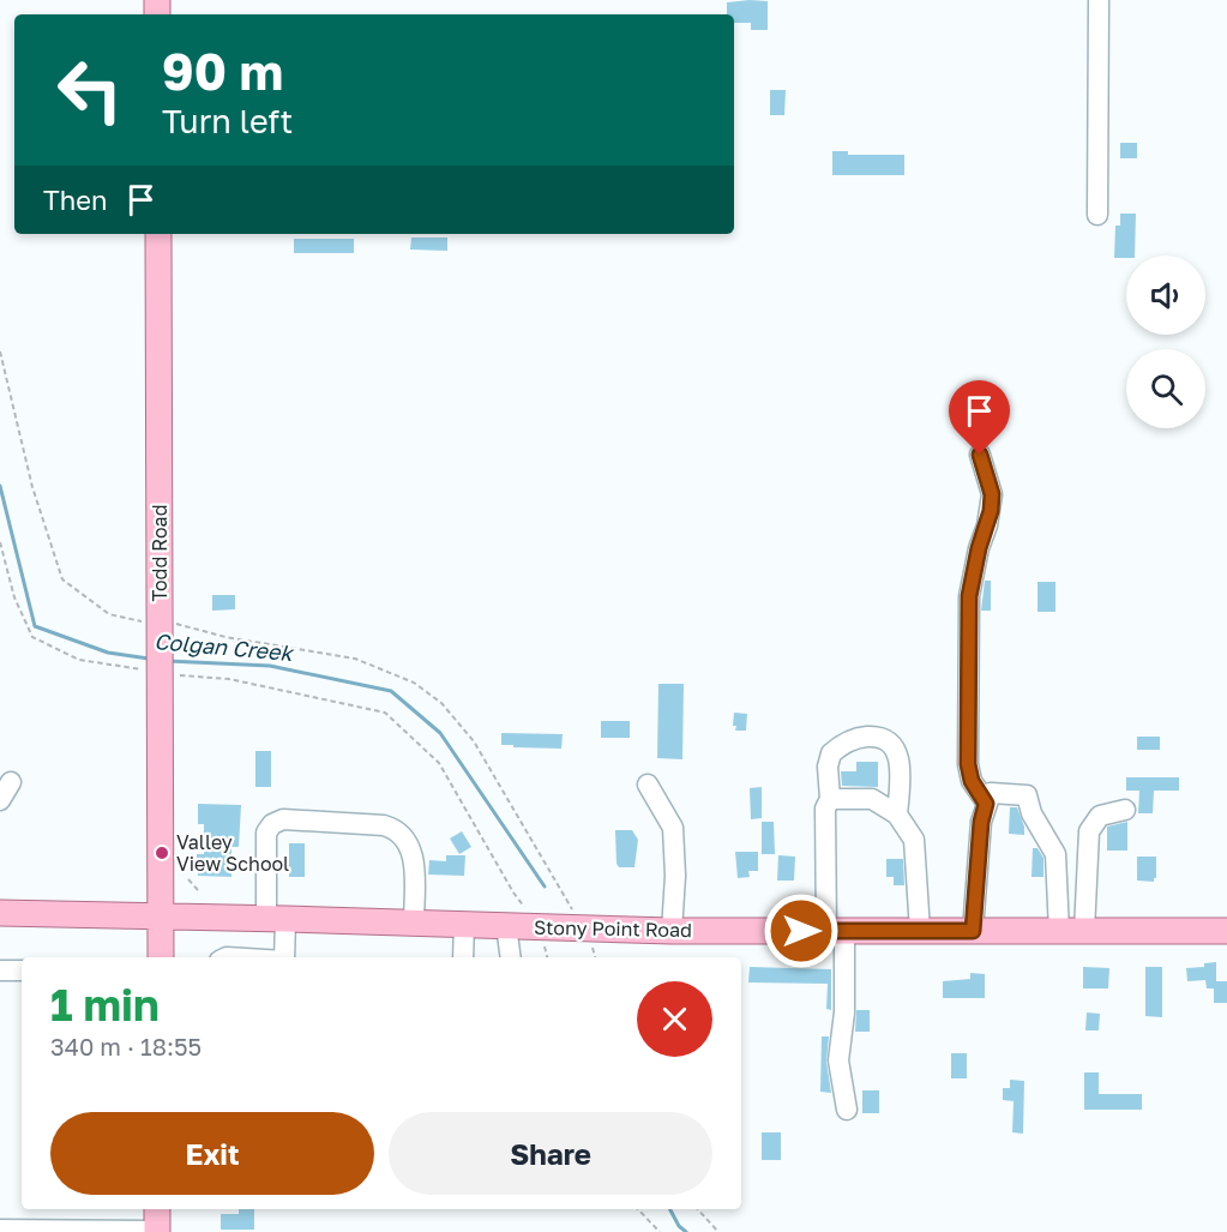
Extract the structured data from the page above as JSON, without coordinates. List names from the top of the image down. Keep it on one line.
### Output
{"streets":{"main road":["Todd Road","Stony Point Road"]},"crossings":[["Todd Road","Stony Point Road"]],"water":["Colgan Creek"],"places":["Valley View School"],"page":{"turn":["90 m","Turn left"],"then":"Then","heading":["1 min","340 m · 18:55"],"buttons":["Exit","Share"]}}
